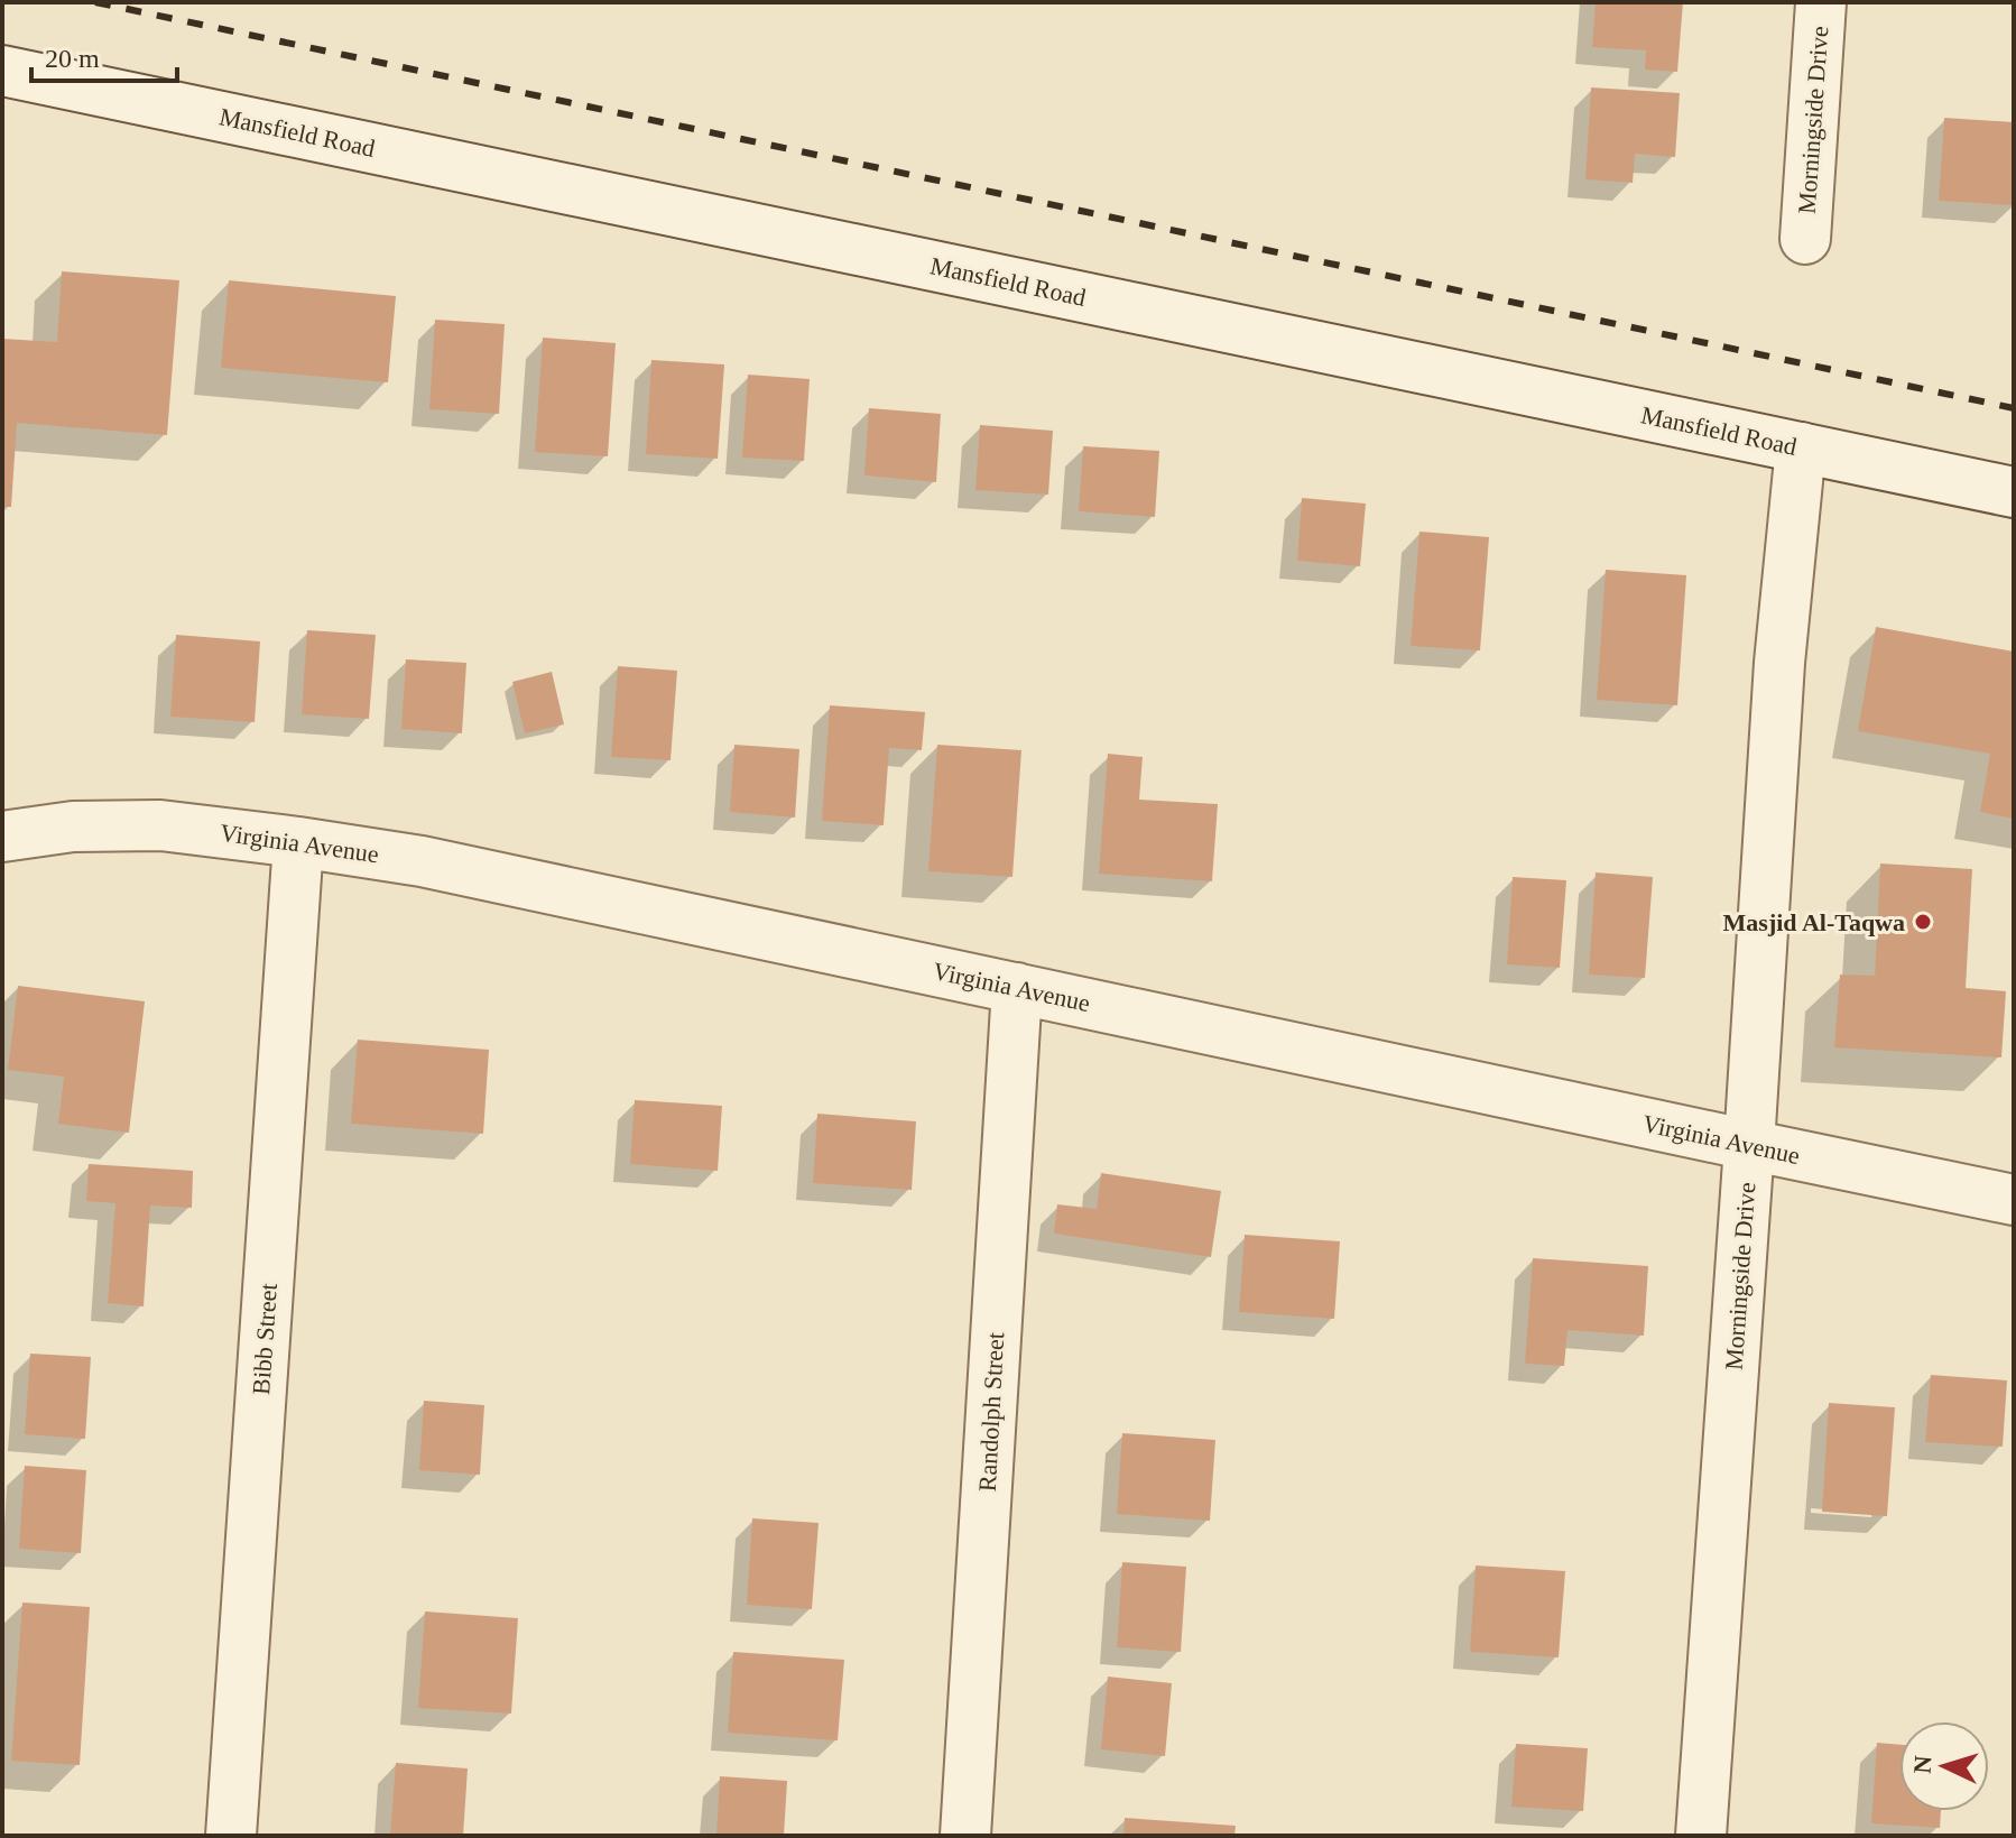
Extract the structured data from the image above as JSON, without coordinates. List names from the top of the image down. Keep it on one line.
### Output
{"streets":{"street":["Morningside Drive","Mansfield Road","Virginia Avenue","Bibb Street","Randolph Street"]},"crossings":[["Morningside Drive","Mansfield Road"],["Morningside Drive","Virginia Avenue"],["Virginia Avenue","Bibb Street"],["Virginia Avenue","Randolph Street"]],"places":["Masjid Al-Taqwa"],"scale_bar":"20 m","north":"left"}
